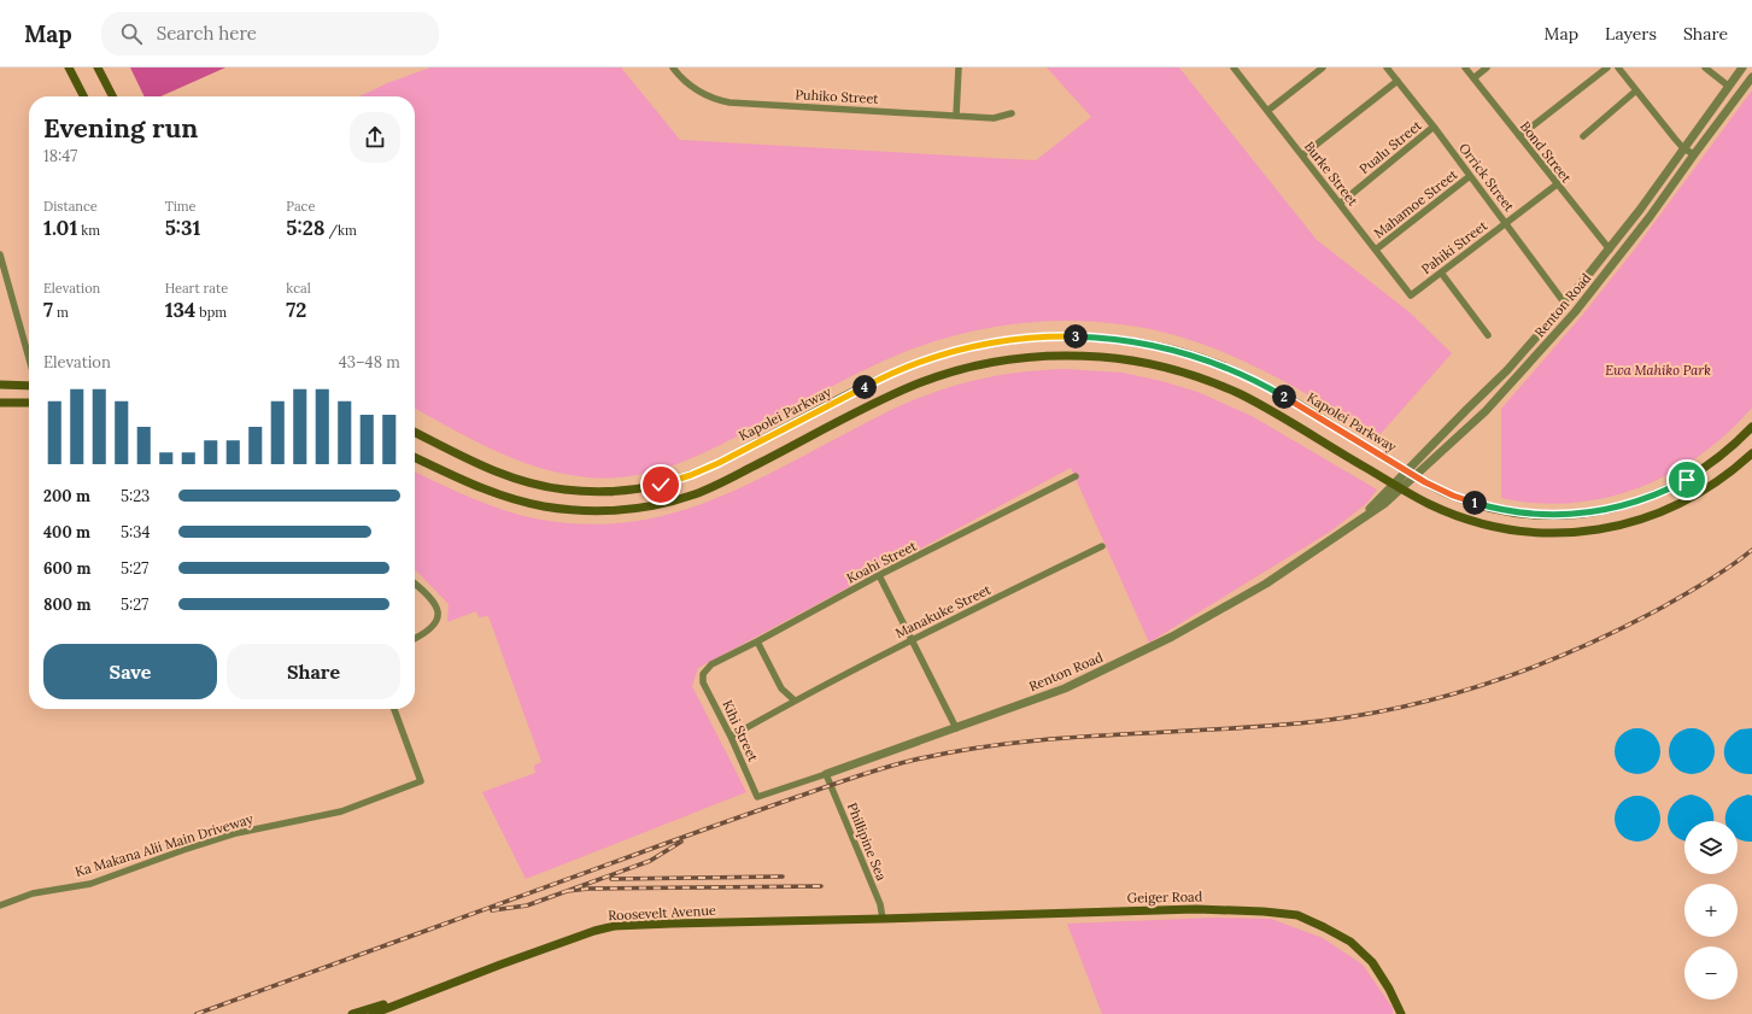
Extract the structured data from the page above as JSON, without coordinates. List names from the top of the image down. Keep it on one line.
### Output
{"streets":{"main road":["Kapolei Parkway","Geiger Road","Roosevelt Avenue"],"street":["Puhiko Street","Pualu Street","Bond Street","Burke Street","Orrick Street","Mahamoe Street","Pahiki Street","Renton Road","Koahi Street","Manakuke Street","Kihi Street","Phillipine Sea","Ka Makana Alii Main Driveway"]},"crossings":[["Pualu Street","Burke Street"],["Pualu Street","Orrick Street"],["Bond Street","Pahiki Street"],["Bond Street","Renton Road"],["Burke Street","Mahamoe Street"],["Burke Street","Pahiki Street"],["Orrick Street","Mahamoe Street"],["Orrick Street","Pahiki Street"],["Orrick Street","Renton Road"],["Renton Road","Kapolei Parkway"],["Renton Road","Kihi Street"],["Renton Road","Phillipine Sea"],["Koahi Street","Kihi Street"],["Manakuke Street","Kihi Street"],["Phillipine Sea","Geiger Road"],["Phillipine Sea","Roosevelt Avenue"],["Geiger Road","Roosevelt Avenue"]],"parks":["Ewa Mahiko Park"],"page":{"header":"Map","search":"Search here","nav":["Map","Layers","Share"],"heading":["Evening run","18:47"],"stats":[["Distance","1.01 km"],["Time","5:31"],["Pace","5:28 /km"],["Elevation","7 m"],["Heart rate","134 bpm"],["kcal","72"]],"pins":["3","4","2","1"],"chart":["Elevation","43–48 m"],"list":[{"name":"200 m","note":"5:23"},{"name":"400 m","note":"5:34"},{"name":"600 m","note":"5:27"},{"name":"800 m","note":"5:27"}],"buttons":["Save","Share"],"map_buttons":["+","−"]}}
